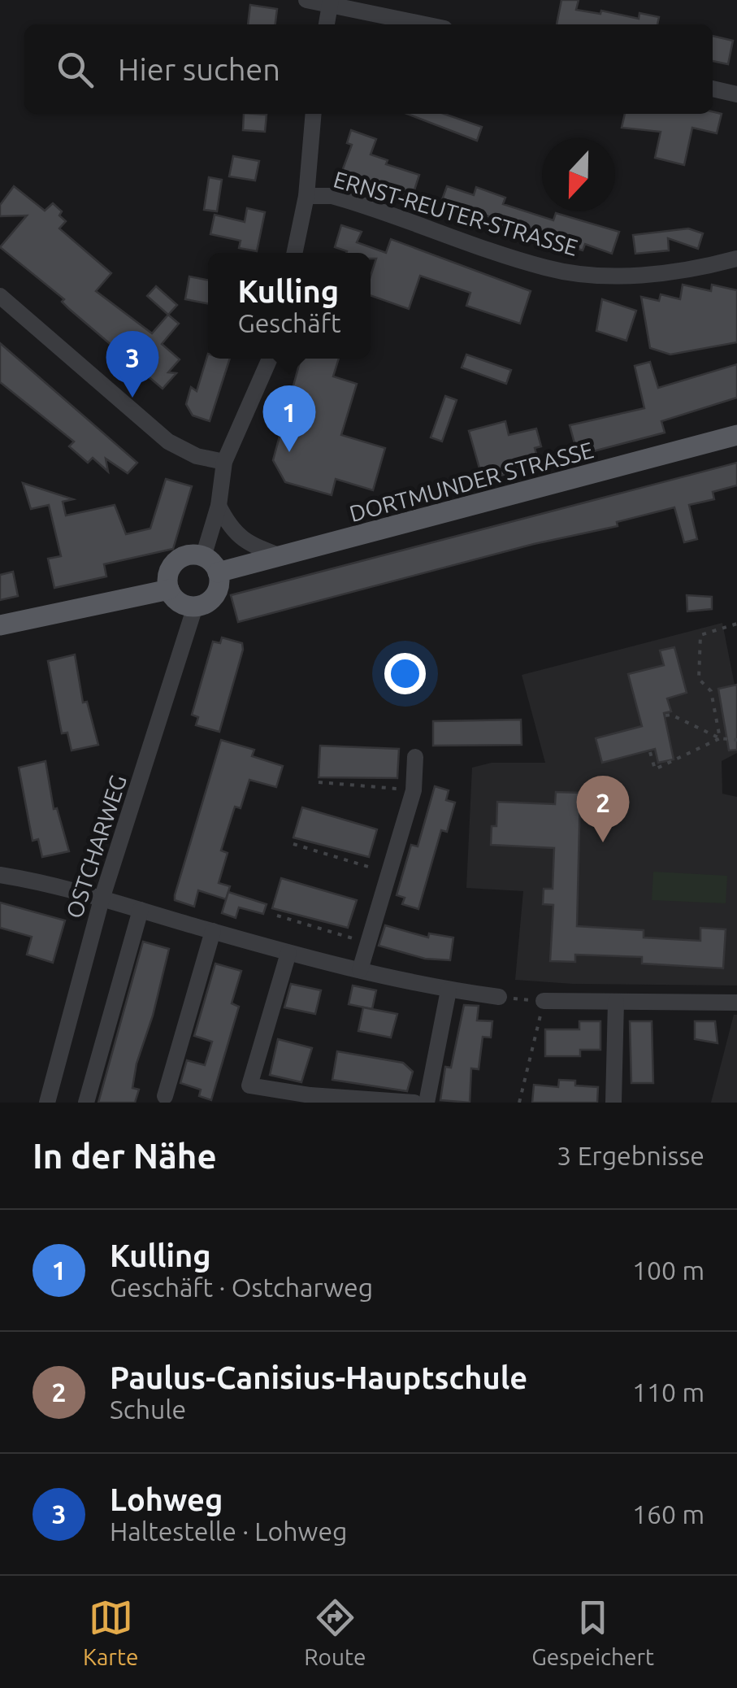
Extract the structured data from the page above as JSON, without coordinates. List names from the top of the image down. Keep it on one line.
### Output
{"streets":{"main road":["DORTMUNDER STRASSE"],"street":["ERNST-REUTER-STRASSE","OSTCHARWEG"]},"crossings":[["DORTMUNDER STRASSE","OSTCHARWEG"]],"north":"bottom","page":{"search":"Hier suchen","popup":["Kulling","Geschäft"],"pins":["3","1","2"],"heading":["In der Nähe","3 Ergebnisse"],"list":[{"mark":"1","name":"Kulling","note":"Geschäft · Ostcharweg","value":"100 m"},{"mark":"2","name":"Paulus-Canisius-Hauptschule","note":"Schule","value":"110 m"},{"mark":"3","name":"Lohweg","note":"Haltestelle · Lohweg","value":"160 m"}],"nav":["Karte","Route","Gespeichert"]}}
